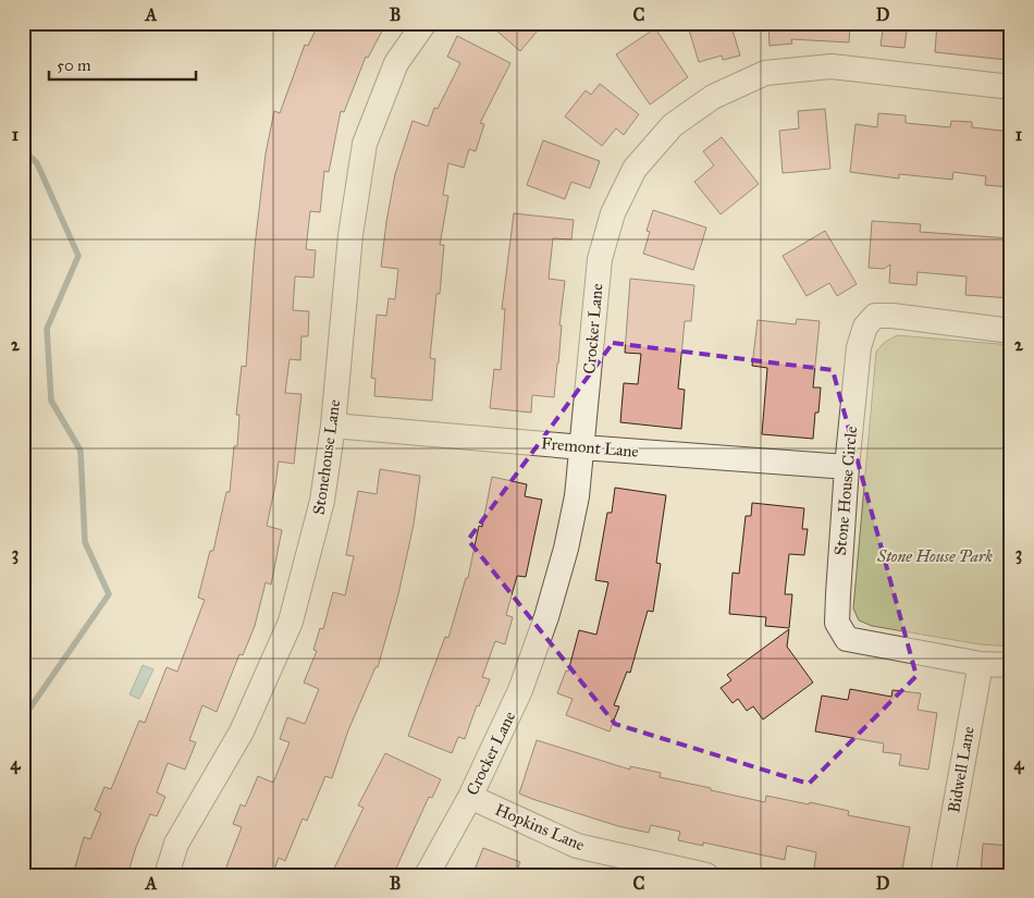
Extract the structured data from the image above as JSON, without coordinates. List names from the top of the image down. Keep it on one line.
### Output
{"streets":{"street":["Crocker Lane","Fremont Lane","Stonehouse Lane","Stone House Circle","Bidwell Lane","Hopkins Lane"]},"crossings":[["Crocker Lane","Fremont Lane"],["Crocker Lane","Hopkins Lane"],["Fremont Lane","Stonehouse Lane"],["Fremont Lane","Stone House Circle"],["Stone House Circle","Bidwell Lane"]],"parks":["Stone House Park"],"scale_bar":"50 m","grid":{"columns":["A","B","C","D"],"rows":["1","2","3","4"]}}
